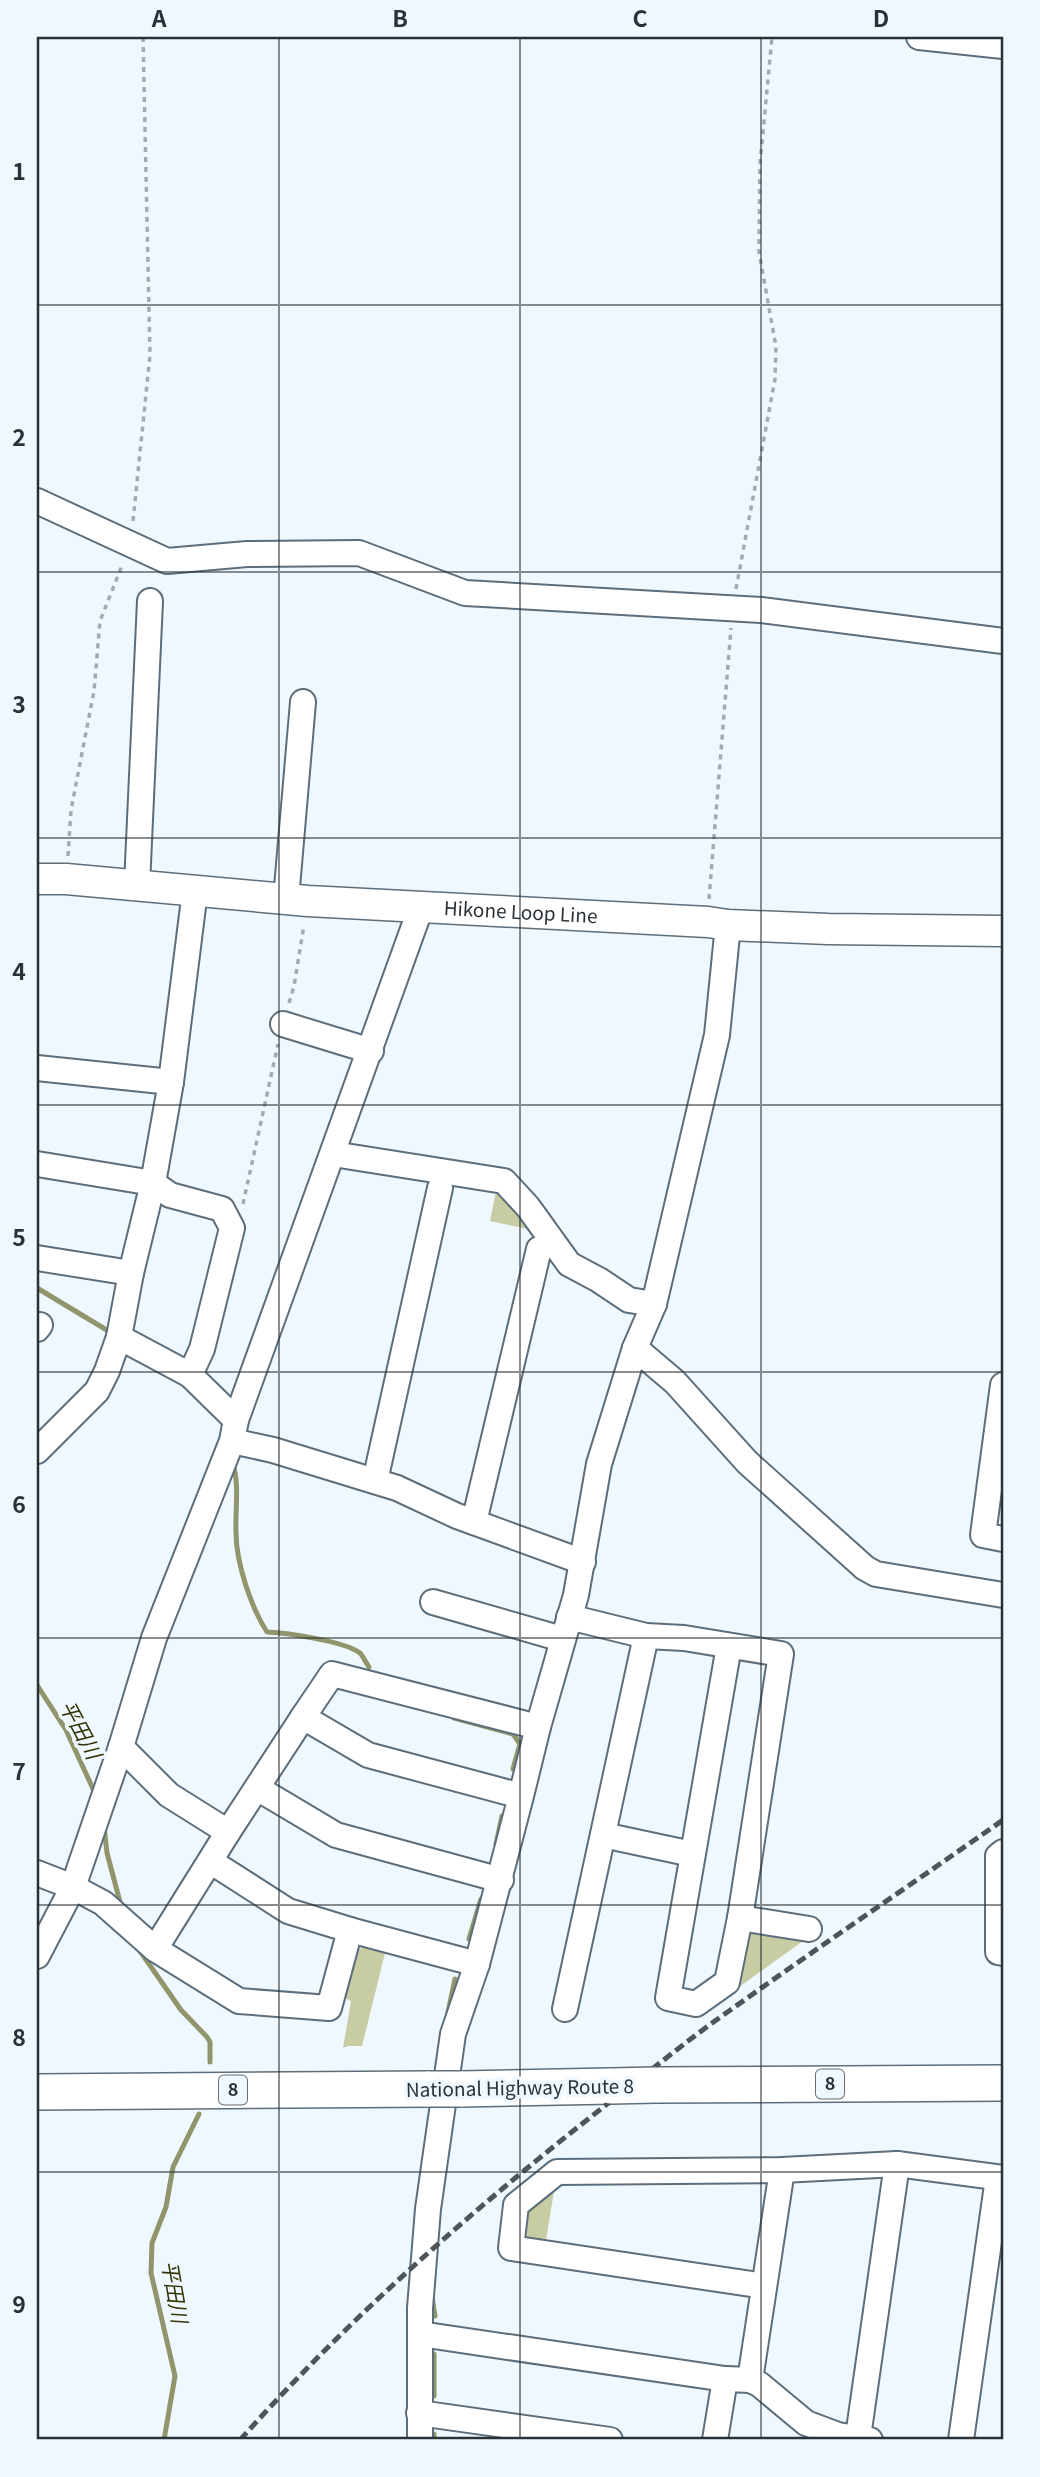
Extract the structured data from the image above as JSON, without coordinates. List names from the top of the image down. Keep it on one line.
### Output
{"streets":{"highway":["8","National Highway Route 8"],"main road":["Hikone Loop Line"]},"water":["平田川"],"grid":{"columns":["A","B","C","D"],"rows":["1","2","3","4","5","6","7","8","9"]}}
